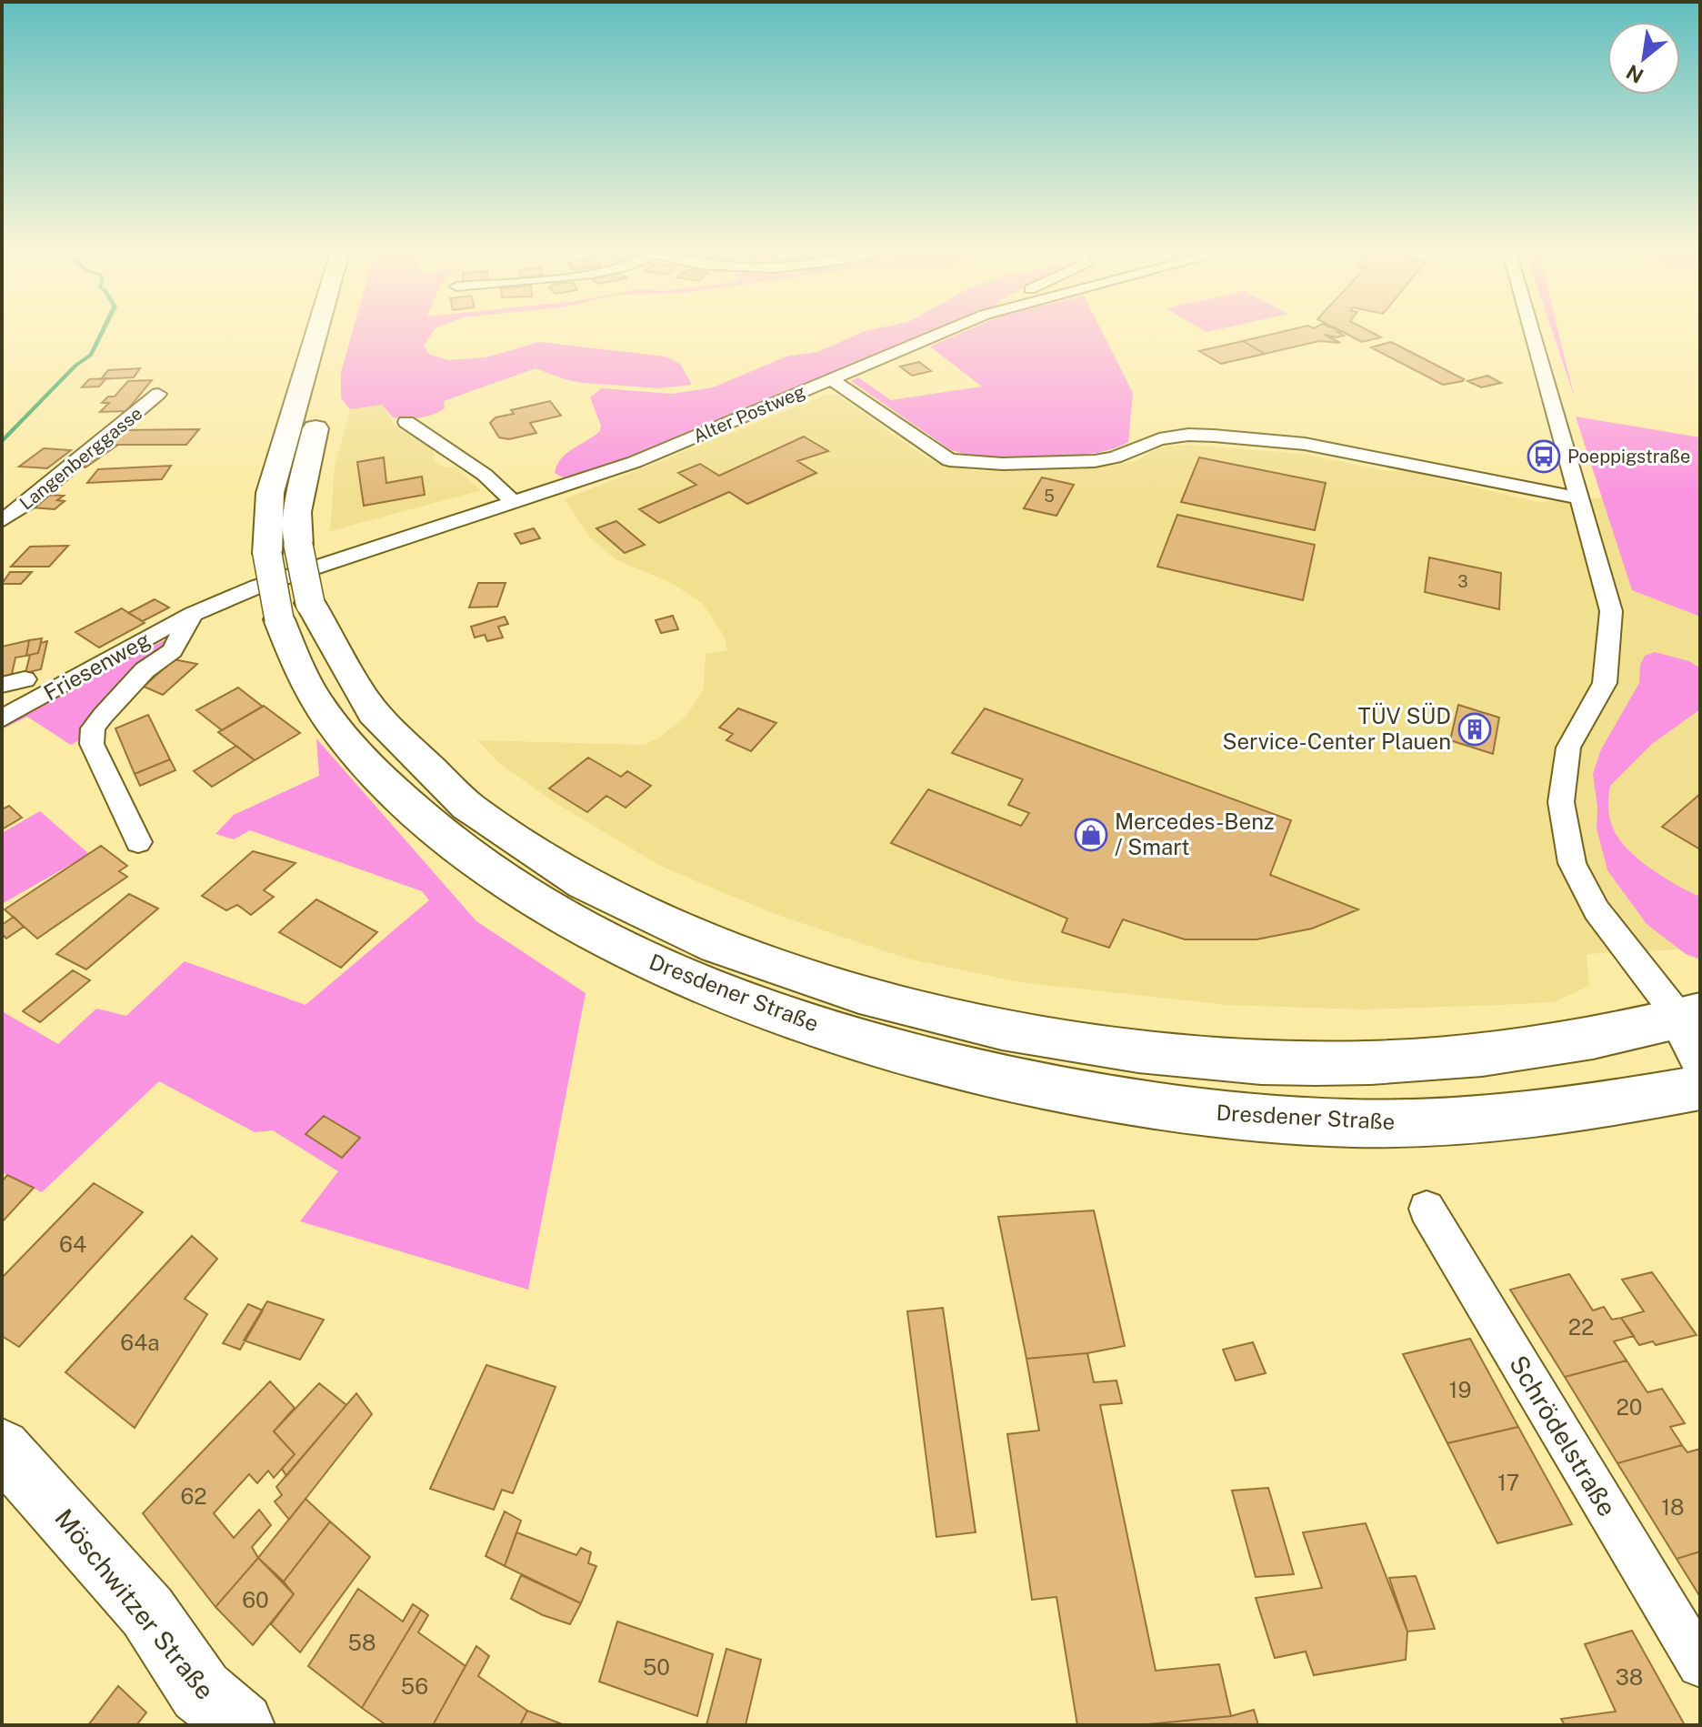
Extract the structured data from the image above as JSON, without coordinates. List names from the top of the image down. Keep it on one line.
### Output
{"streets":{"main road":["Dresdener Straße","Möschwitzer Straße"],"street":["Alter Postweg","Langenberggasse","Friesenweg","Schrödelstraße"]},"crossings":[["Alter Postweg","Friesenweg"],["Alter Postweg","Dresdener Straße"],["Friesenweg","Dresdener Straße"]],"places":{"bus stop":["Poeppigstraße"],"building":["TÜV SÜD Service-Center Plauen"],"shop":["Mercedes-Benz / Smart"]},"house_numbers":["5","3","64","22","64a","19","20","17","62","18","60","58","50","38","56"],"north":"bottom left"}
